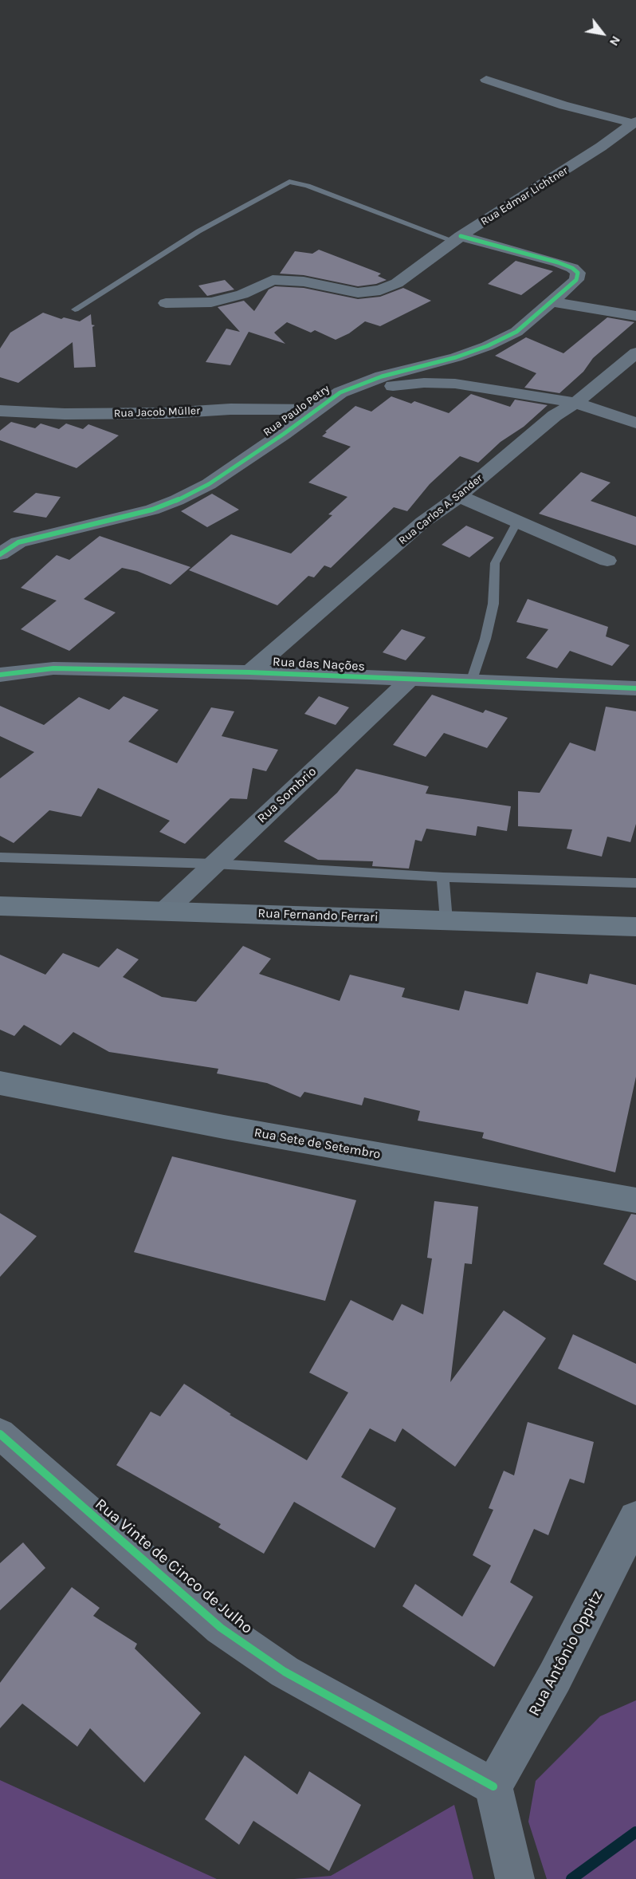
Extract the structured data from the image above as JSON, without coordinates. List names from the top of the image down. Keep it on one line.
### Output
{"streets":{"main road":["Rua Fernando Ferrari","Rua Sete de Setembro"],"street":["Rua Edmar Lichtner","Rua Paulo Petry","Rua Jacob Müller","Rua Carlos A. Sander","Rua das Nações","Rua Sombrio","Rua Vinte de Cinco de Julho","Rua Antônio Oppitz"]},"crossings":[["Rua Edmar Lichtner","Rua Paulo Petry"],["Rua Paulo Petry","Rua Jacob Müller"],["Rua Carlos A. Sander","Rua das Nações"],["Rua das Nações","Rua Sombrio"],["Rua Sombrio","Rua Fernando Ferrari"],["Rua Vinte de Cinco de Julho","Rua Antônio Oppitz"]],"north":"bottom right"}
